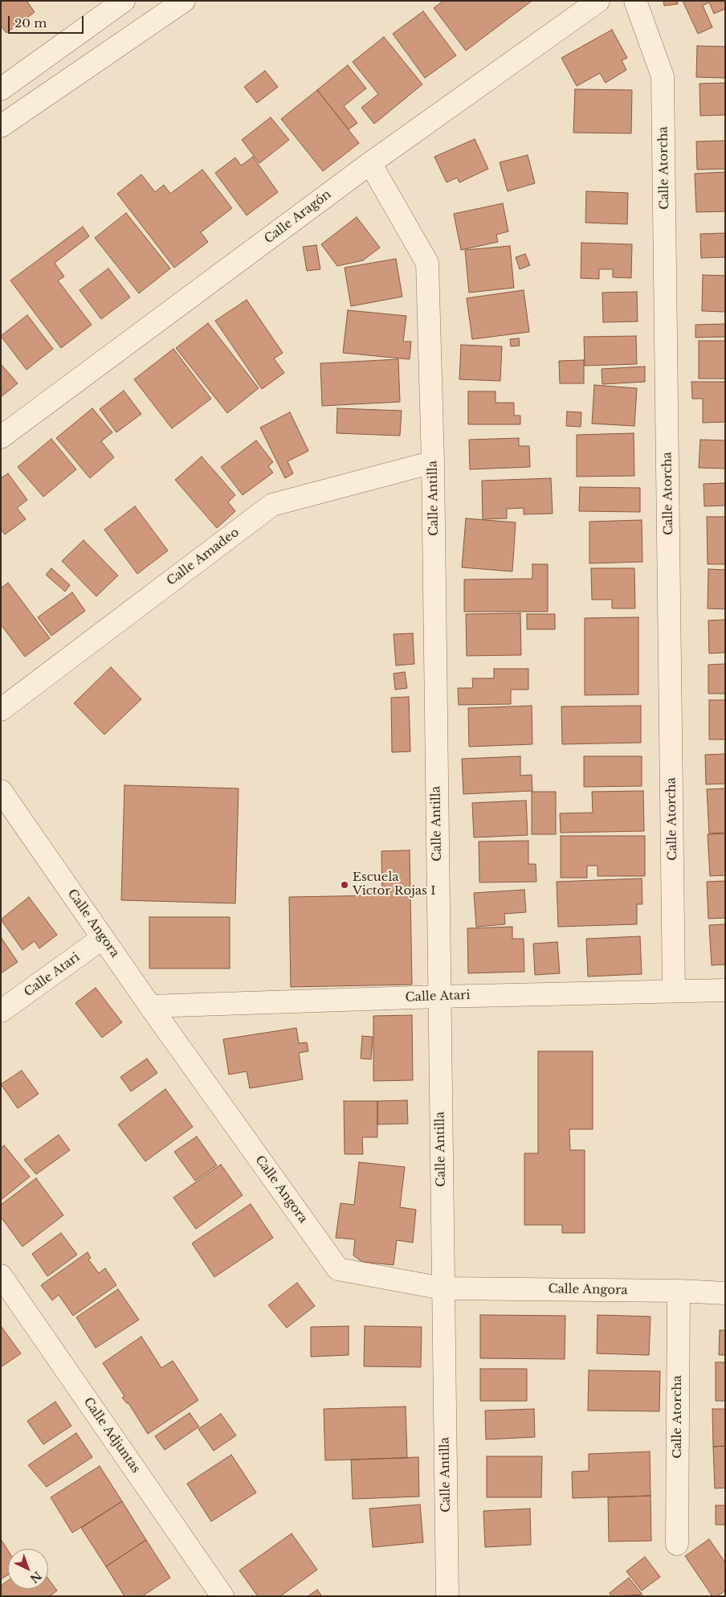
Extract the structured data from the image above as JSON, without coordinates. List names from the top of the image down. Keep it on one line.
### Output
{"streets":{"street":["Calle Atorcha","Calle Aragón","Calle Antilla","Calle Amadeo","Calle Angora","Calle Atari","Calle Adjuntas"]},"crossings":[["Calle Atorcha","Calle Angora"],["Calle Atorcha","Calle Atari"],["Calle Aragón","Calle Antilla"],["Calle Antilla","Calle Amadeo"],["Calle Antilla","Calle Angora"],["Calle Antilla","Calle Atari"],["Calle Angora","Calle Atari"]],"places":["Escuela Victor Rojas I"],"scale_bar":"20 m","north":"bottom right"}
